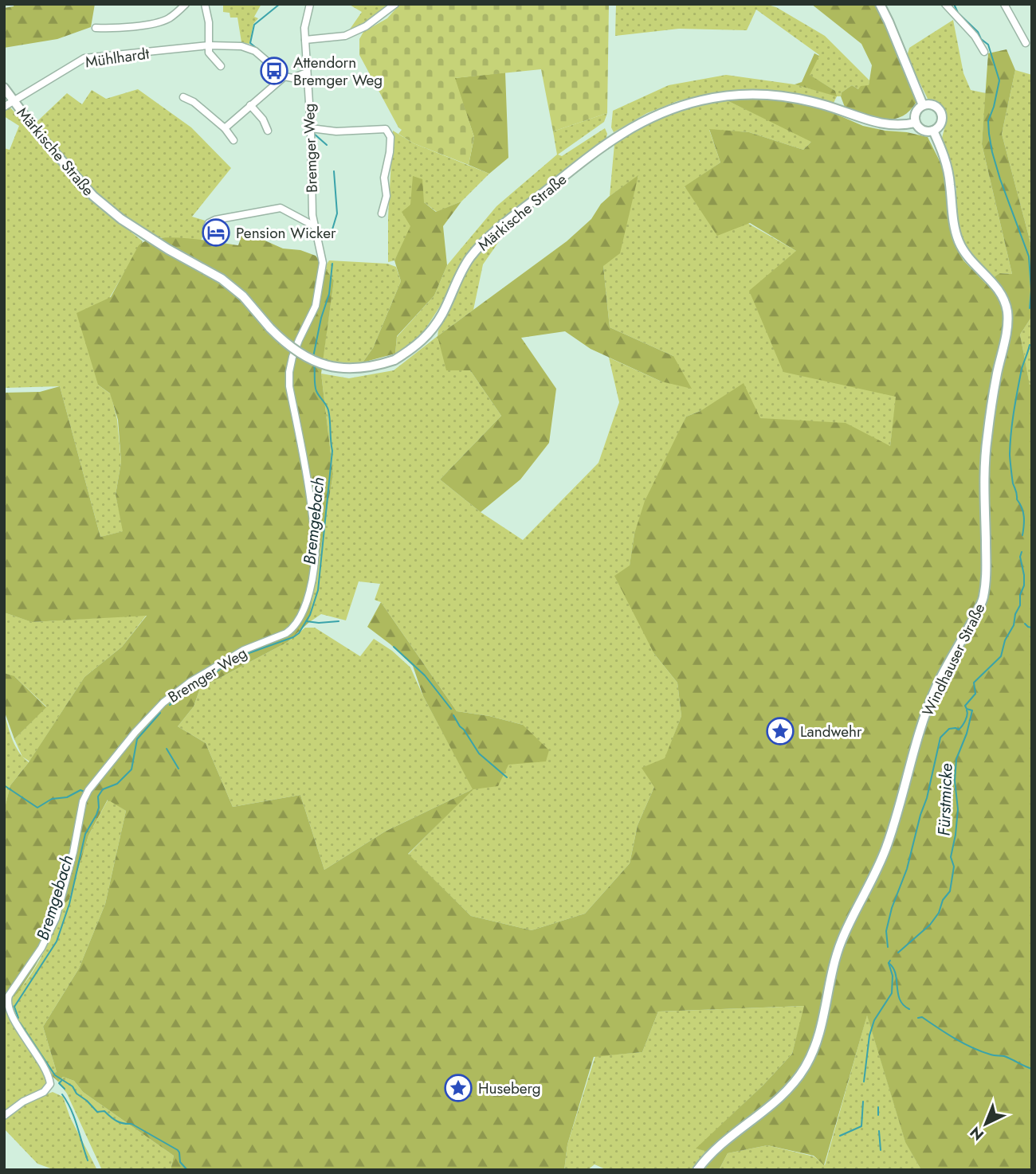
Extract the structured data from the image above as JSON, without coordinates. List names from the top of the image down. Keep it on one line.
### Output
{"streets":{"main road":["Märkische Straße","Windhauser Straße"],"street":["Mühlhardt","Bremger Weg"]},"crossings":[["Mühlhardt","Märkische Straße"],["Märkische Straße","Windhauser Straße"]],"water":["Bremgebach","Fürstmicke"],"places":{"bus stop":["Attendorn Bremger Weg"],"hotel":["Pension Wicker"],"place":["Landwehr","Huseberg"]},"north":"bottom left"}
